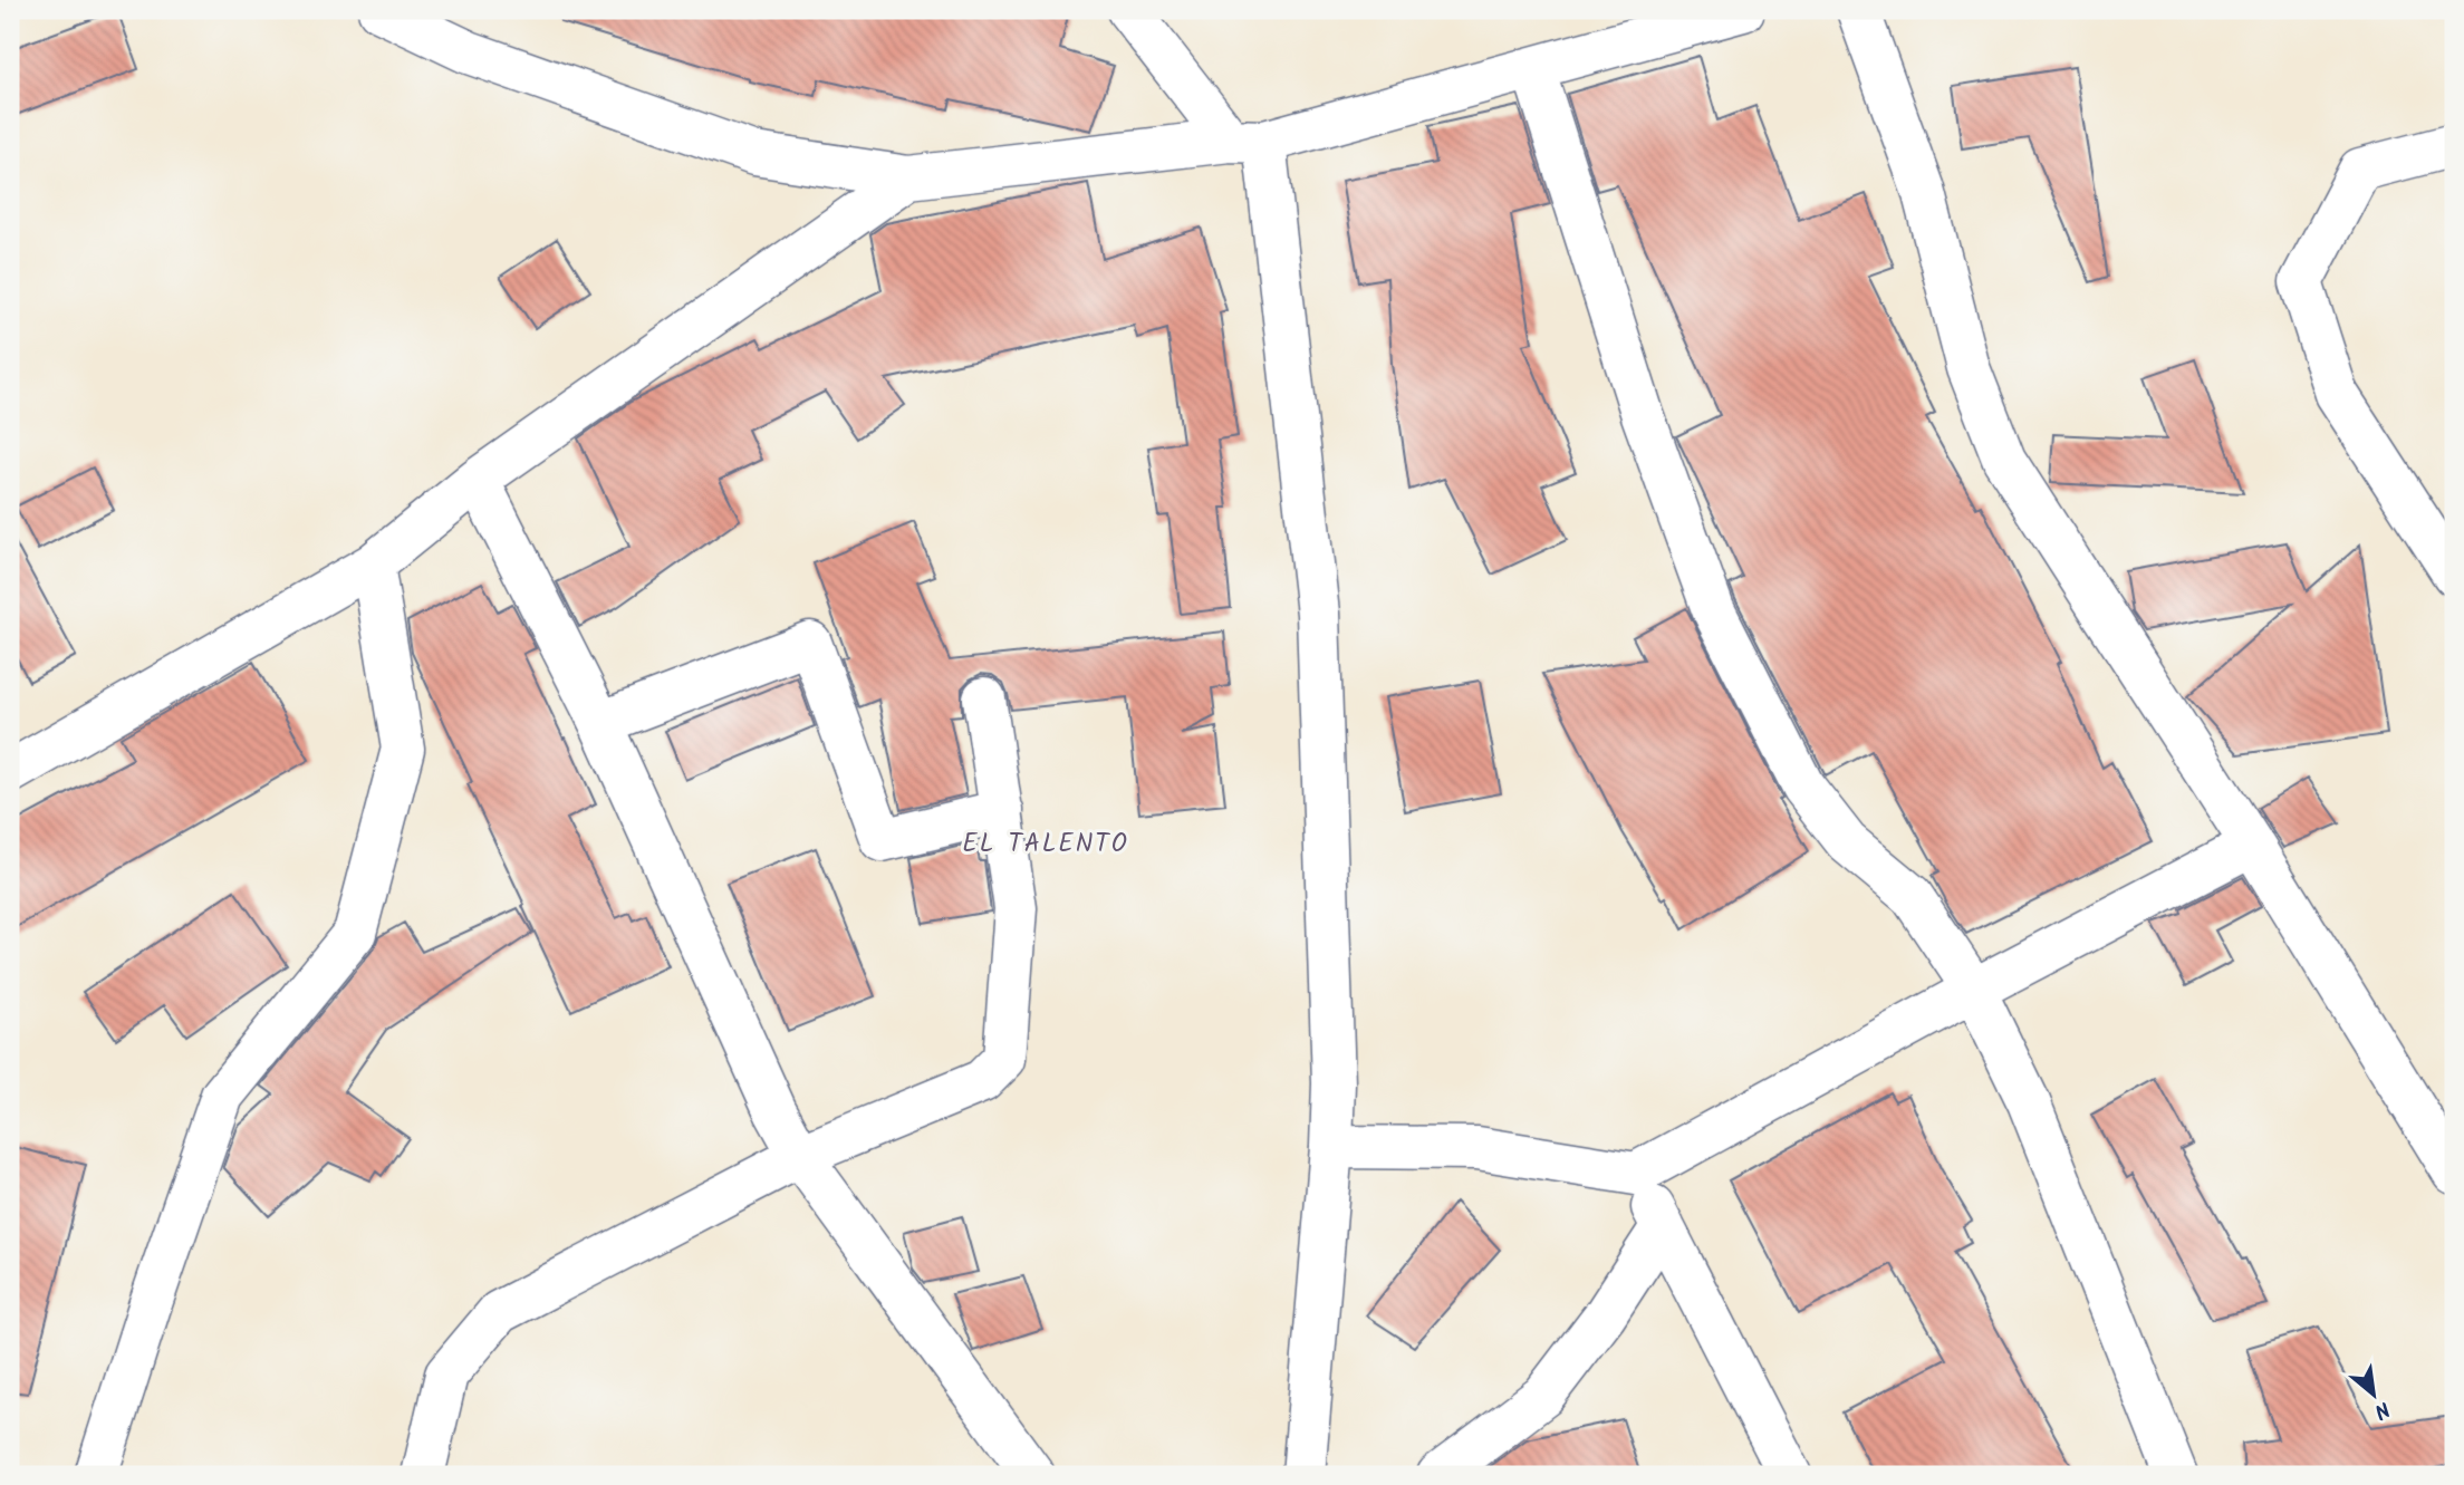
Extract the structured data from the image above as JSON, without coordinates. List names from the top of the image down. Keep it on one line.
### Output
{"districts":["EL TALENTO"],"north":"bottom right"}
